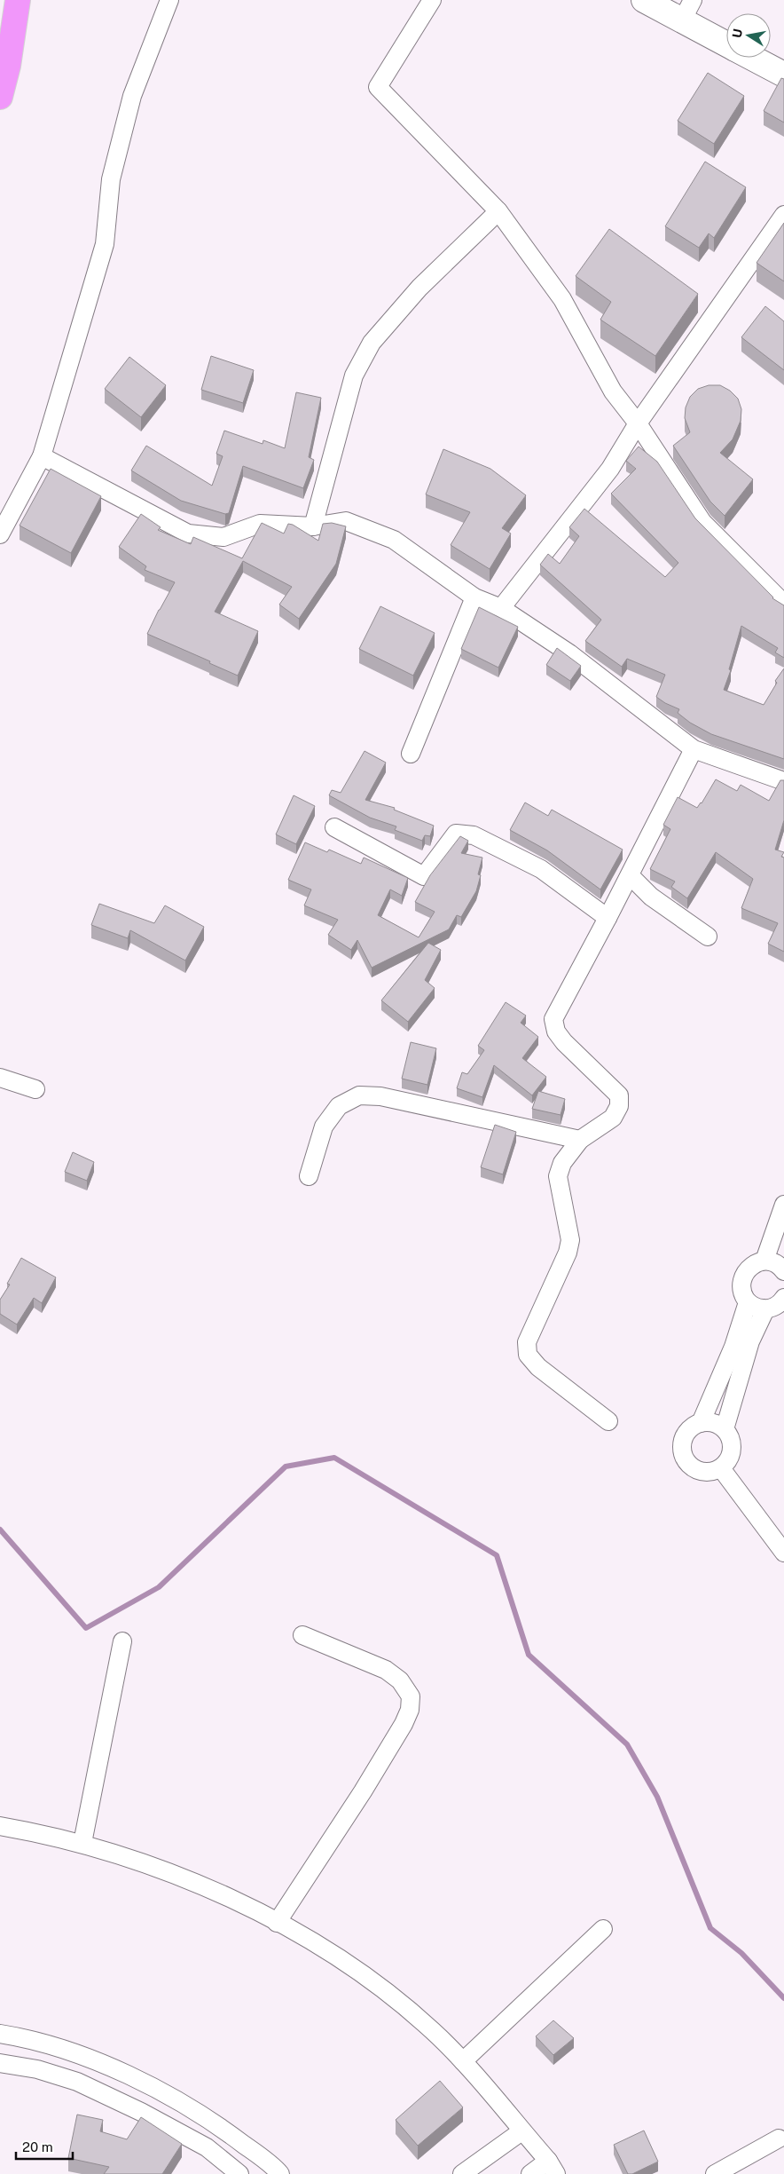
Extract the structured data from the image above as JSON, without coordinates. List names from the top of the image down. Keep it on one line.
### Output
{"scale_bar":"20 m","north":"left"}
